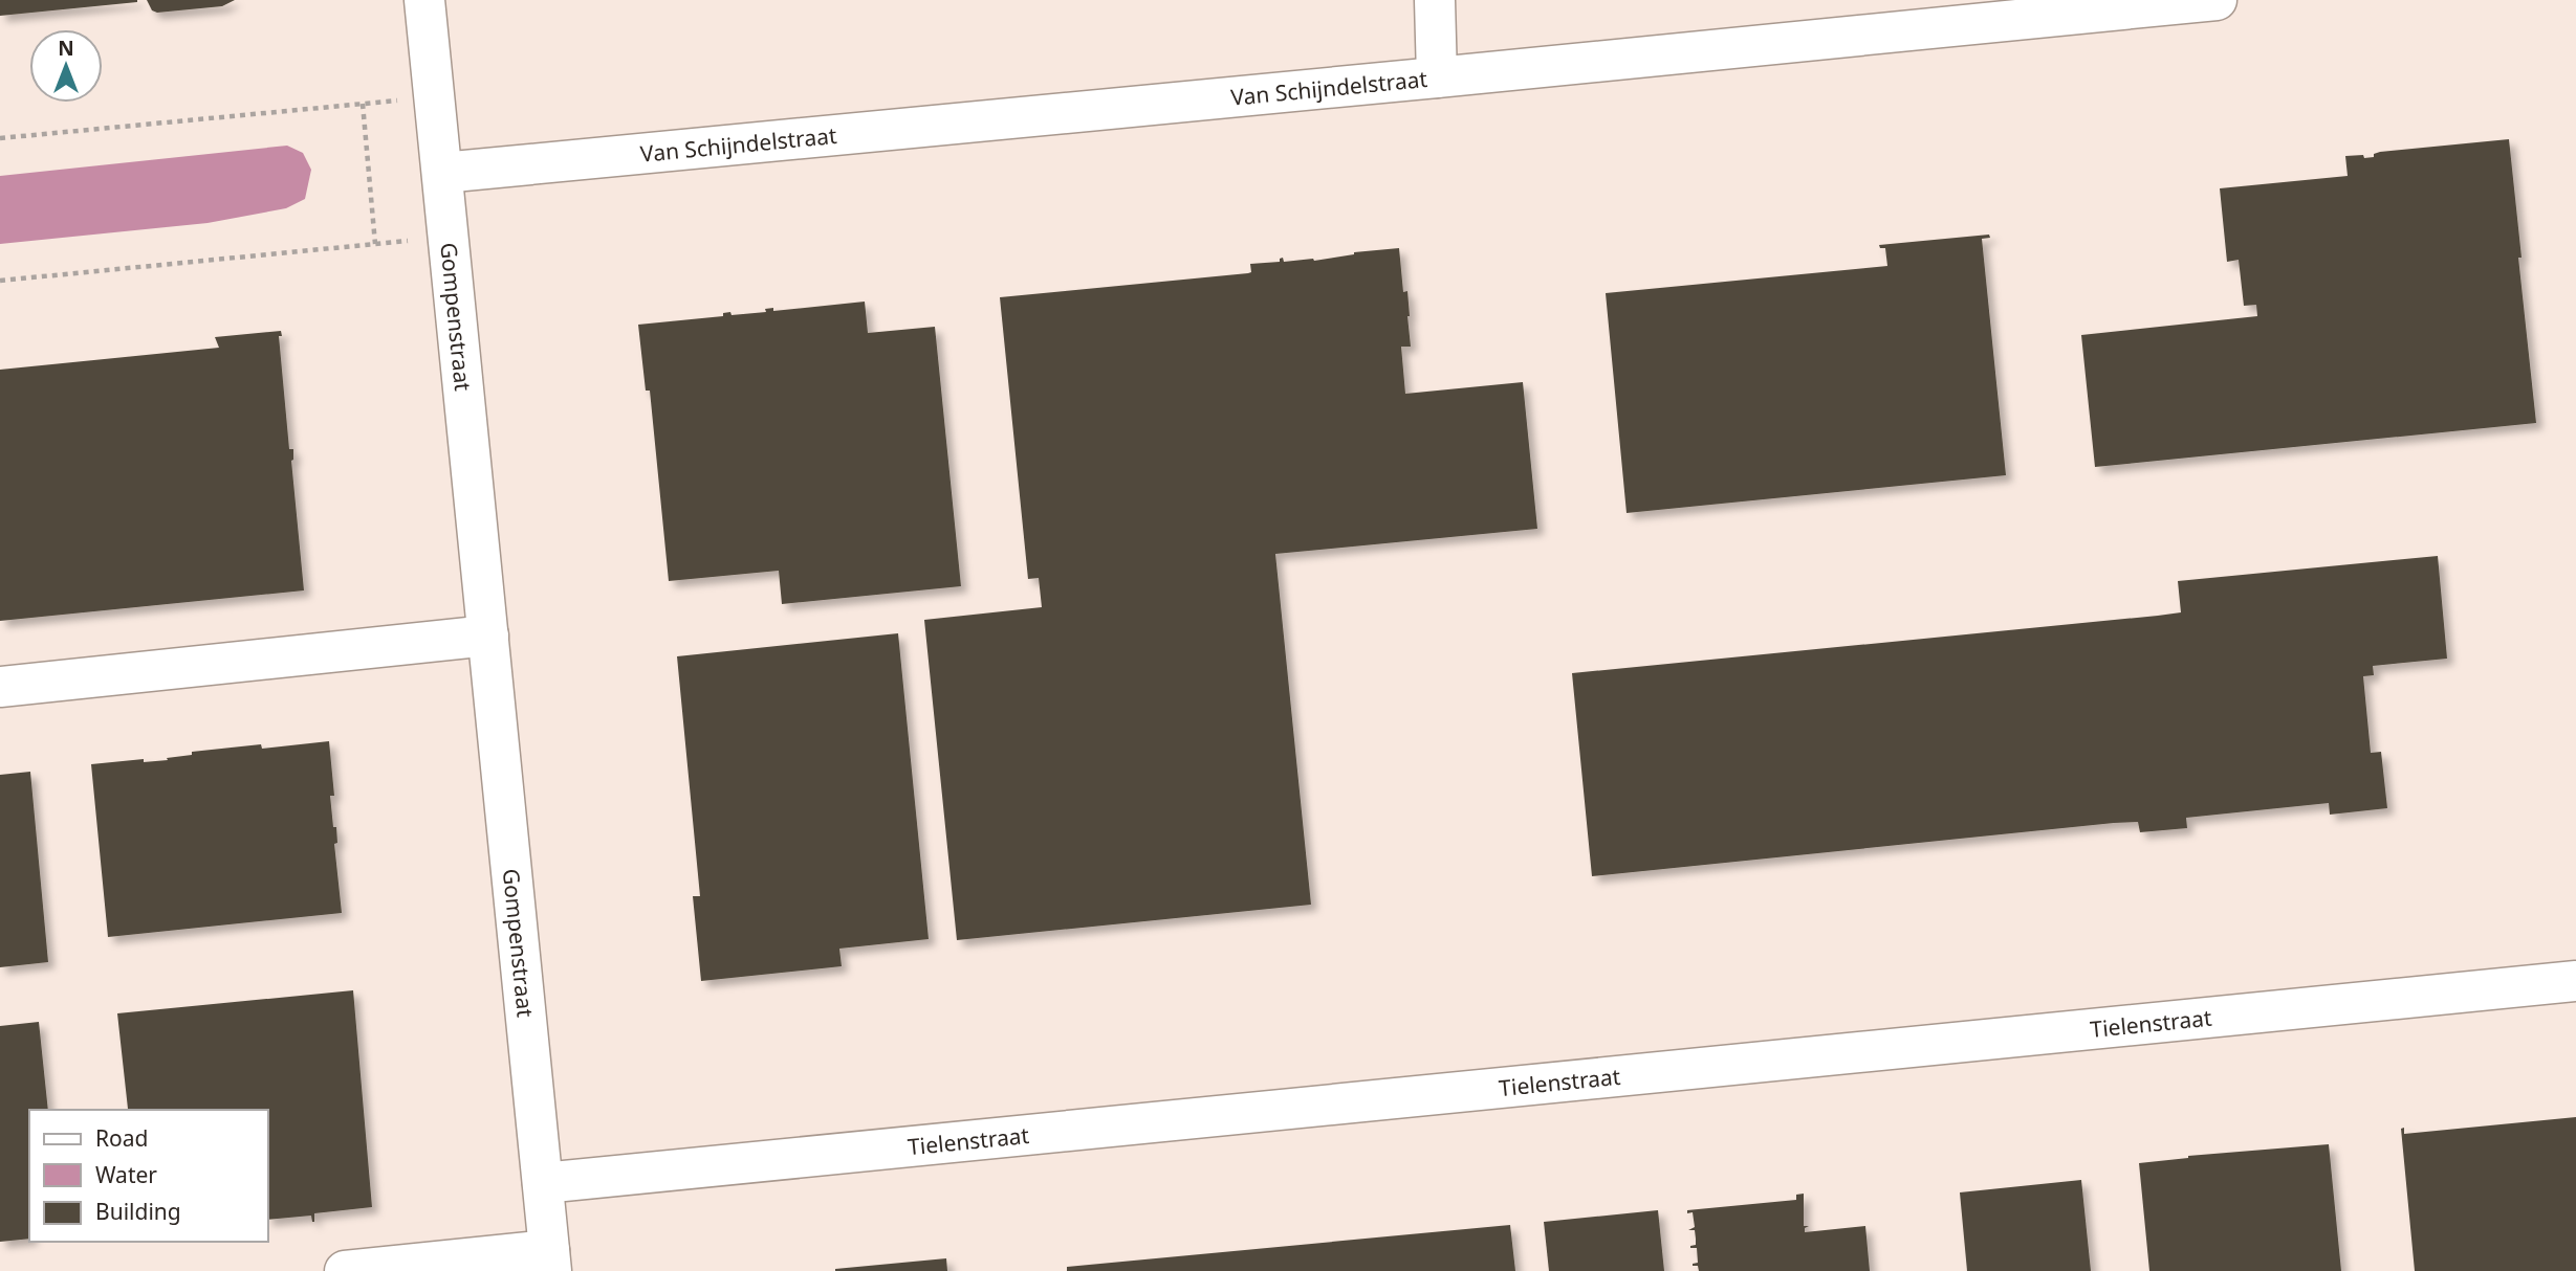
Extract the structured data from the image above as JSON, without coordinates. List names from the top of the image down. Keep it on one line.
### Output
{"streets":{"street":["Van Schijndelstraat","Gompenstraat","Tielenstraat"]},"crossings":[["Van Schijndelstraat","Gompenstraat"],["Gompenstraat","Tielenstraat"]],"legend":["Road","Water","Building"],"north":"top"}
